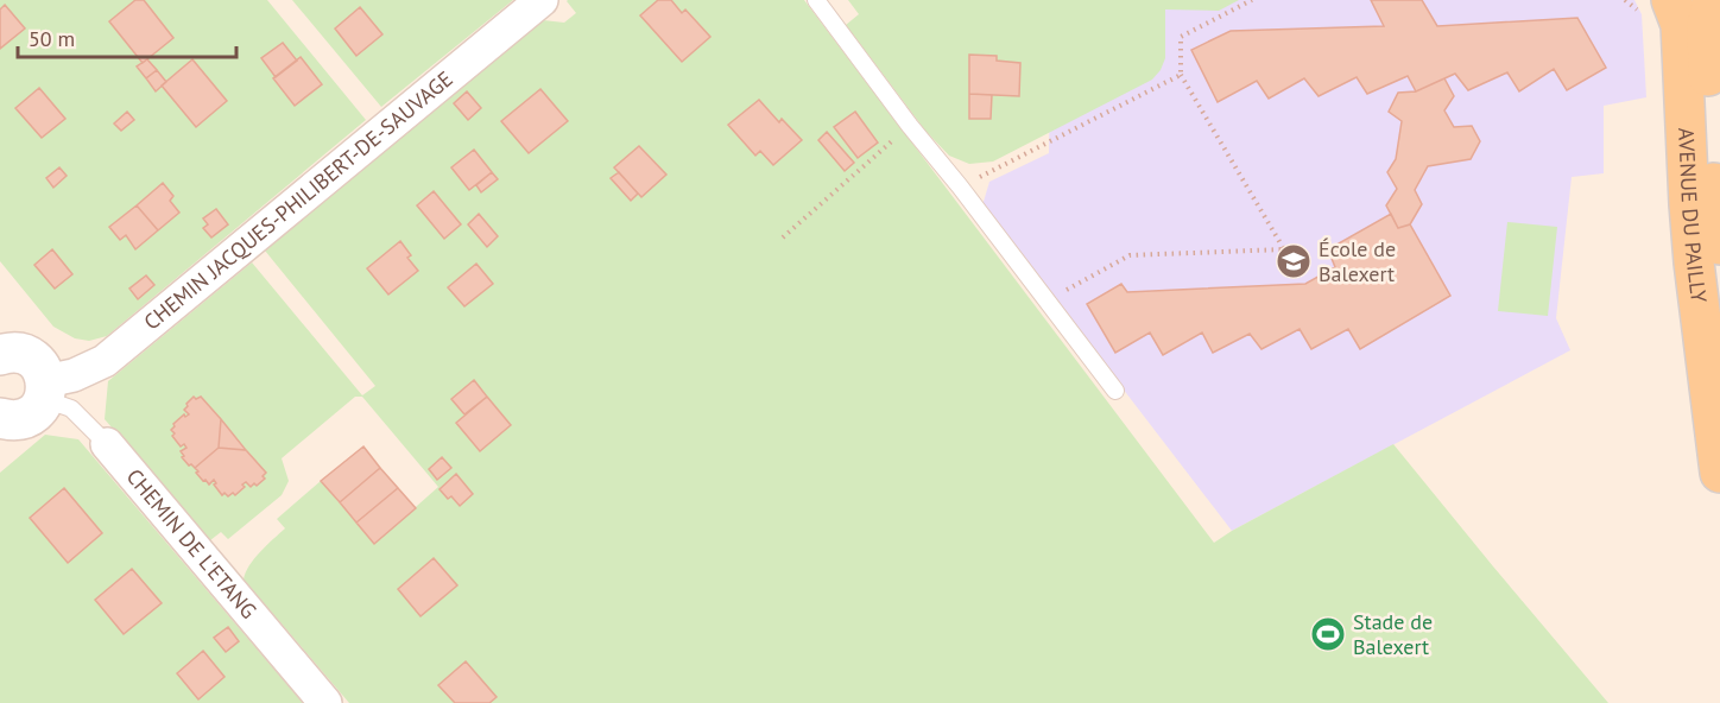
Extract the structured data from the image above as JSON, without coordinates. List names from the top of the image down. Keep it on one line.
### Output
{"streets":{"main road":["AVENUE DU PAILLY"],"street":["CHEMIN JACQUES-PHILIBERT-DE-SAUVAGE","CHEMIN DE L'ETANG"]},"crossings":[["CHEMIN JACQUES-PHILIBERT-DE-SAUVAGE","CHEMIN DE L'ETANG"]],"places":{"school or university":["École de Balexert"],"sports":["Stade de Balexert"]},"scale_bar":"50 m"}
